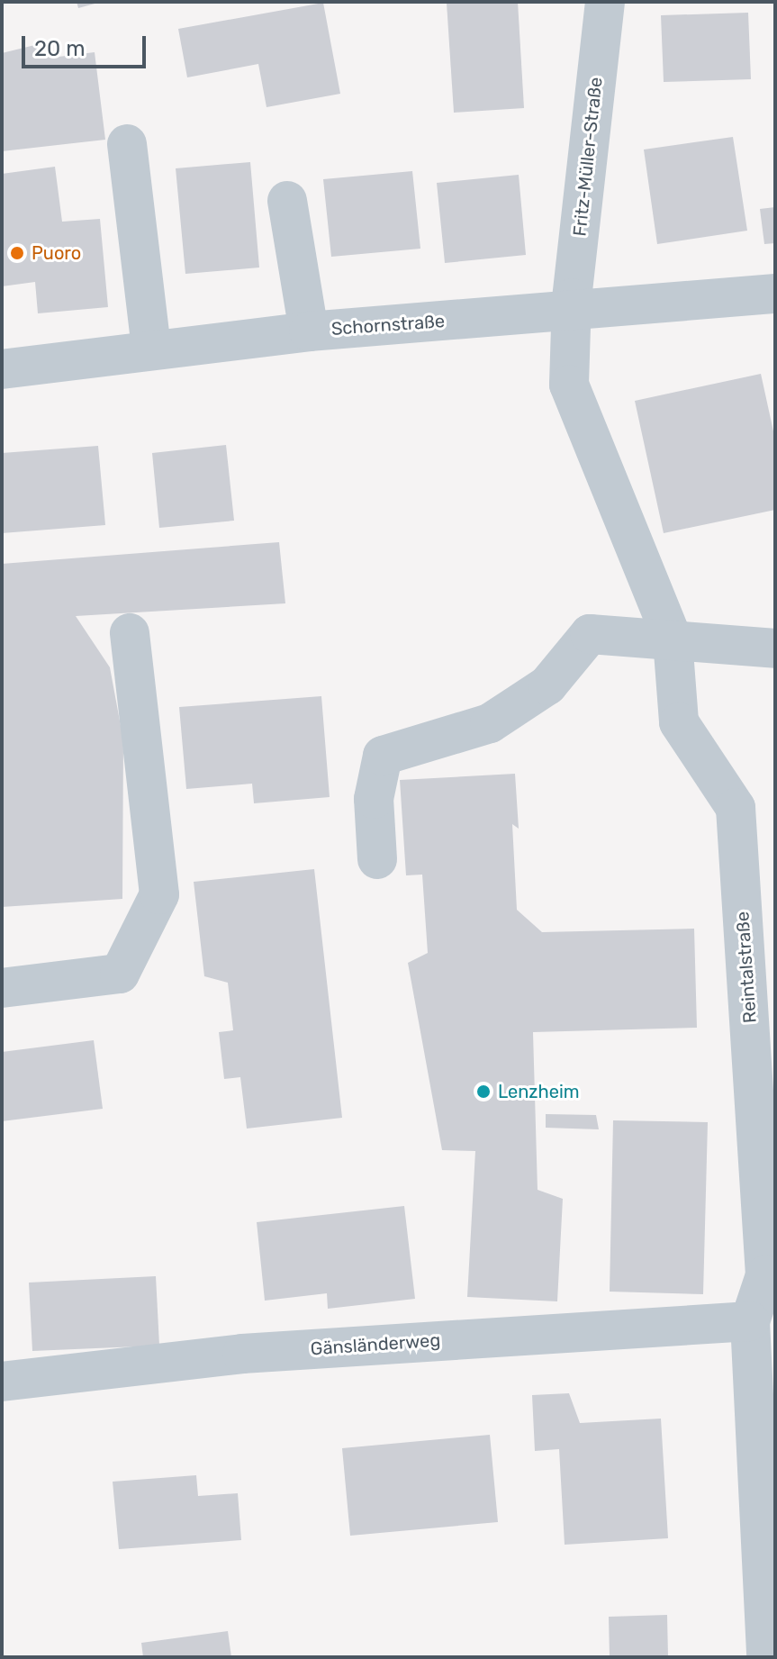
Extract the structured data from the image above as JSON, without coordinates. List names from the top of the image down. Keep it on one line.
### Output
{"streets":{"street":["Fritz-Müller-Straße","Schornstraße","Reintalstraße","Gänsländerweg"]},"crossings":[["Fritz-Müller-Straße","Schornstraße"],["Fritz-Müller-Straße","Reintalstraße"],["Schornstraße","Reintalstraße"],["Reintalstraße","Gänsländerweg"]],"places":["Puoro","Lenzheim"],"scale_bar":"20 m"}
